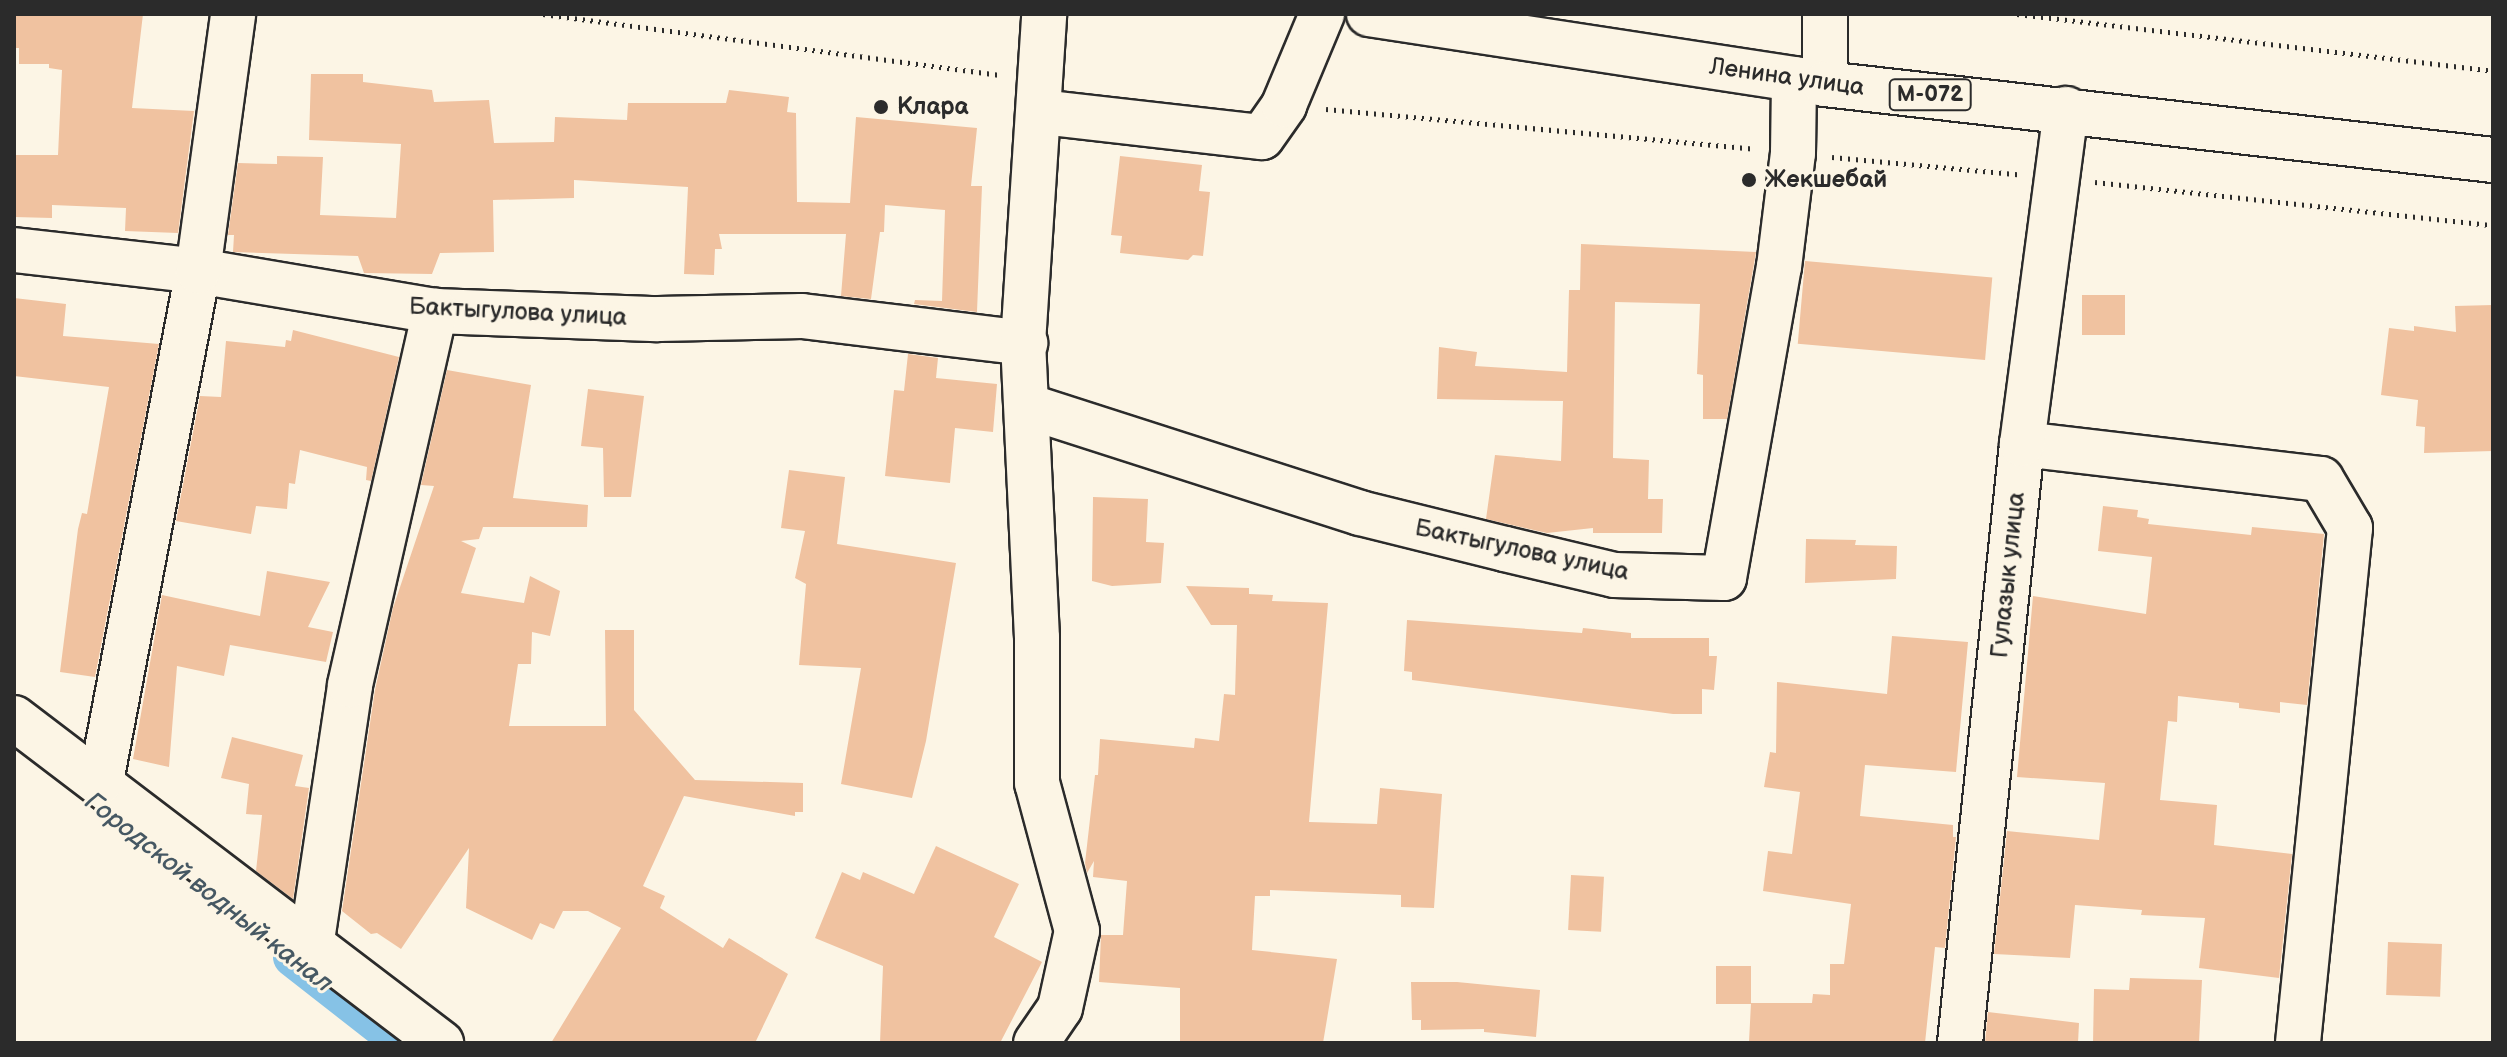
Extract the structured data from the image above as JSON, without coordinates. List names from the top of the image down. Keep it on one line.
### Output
{"streets":{"street":["Ленина улица","М-072","Бактыгулова улица","Гулазык улица"]},"crossings":[["Ленина улица","Бактыгулова улица"],["Ленина улица","Гулазык улица"]],"water":["Городской водный канал"],"places":["Клара","Жекшебай"]}
